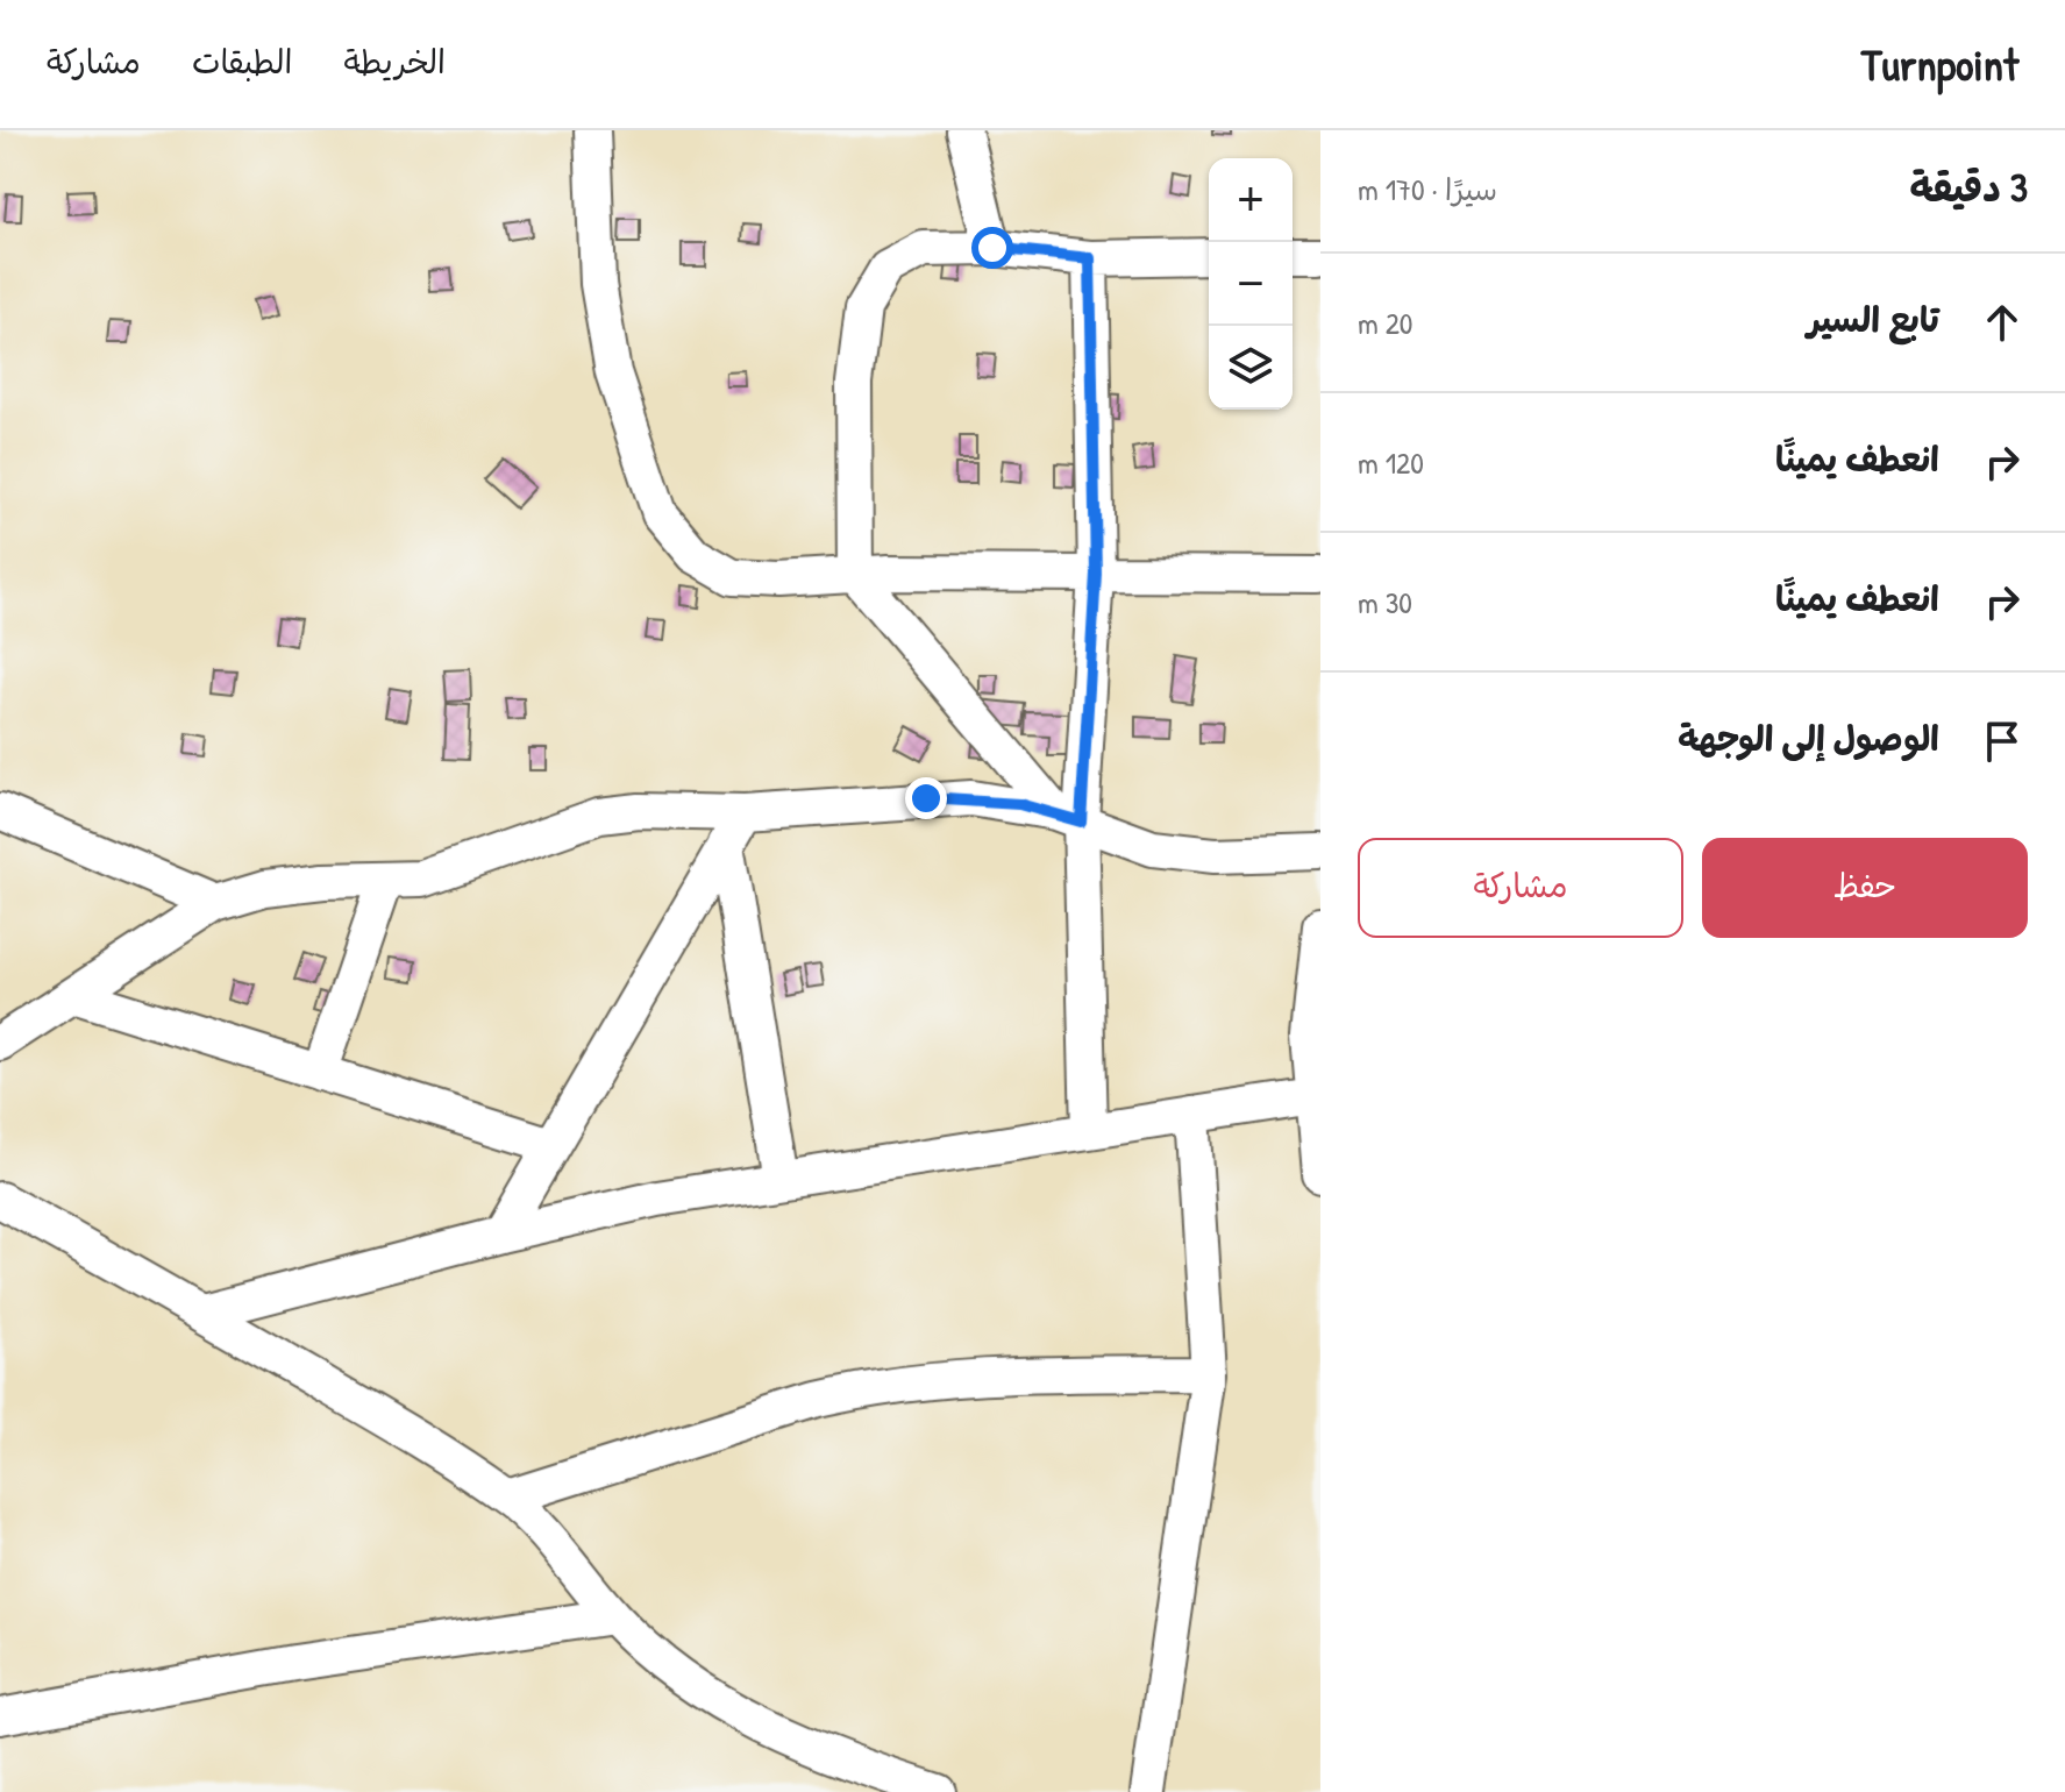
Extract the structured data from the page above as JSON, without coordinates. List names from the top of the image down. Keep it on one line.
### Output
{"page":{"header":"Turnpoint","nav":["الخريطة","الطبقات","مشاركة"],"heading":["3 دقيقة","سيرًا · 170 m"],"map_buttons":["+","−"],"list":[["تابع السير","20 m"],["انعطف يمينًا","120 m"],["انعطف يمينًا","30 m"],"الوصول إلى الوجهة"],"buttons":["حفظ","مشاركة"]}}
